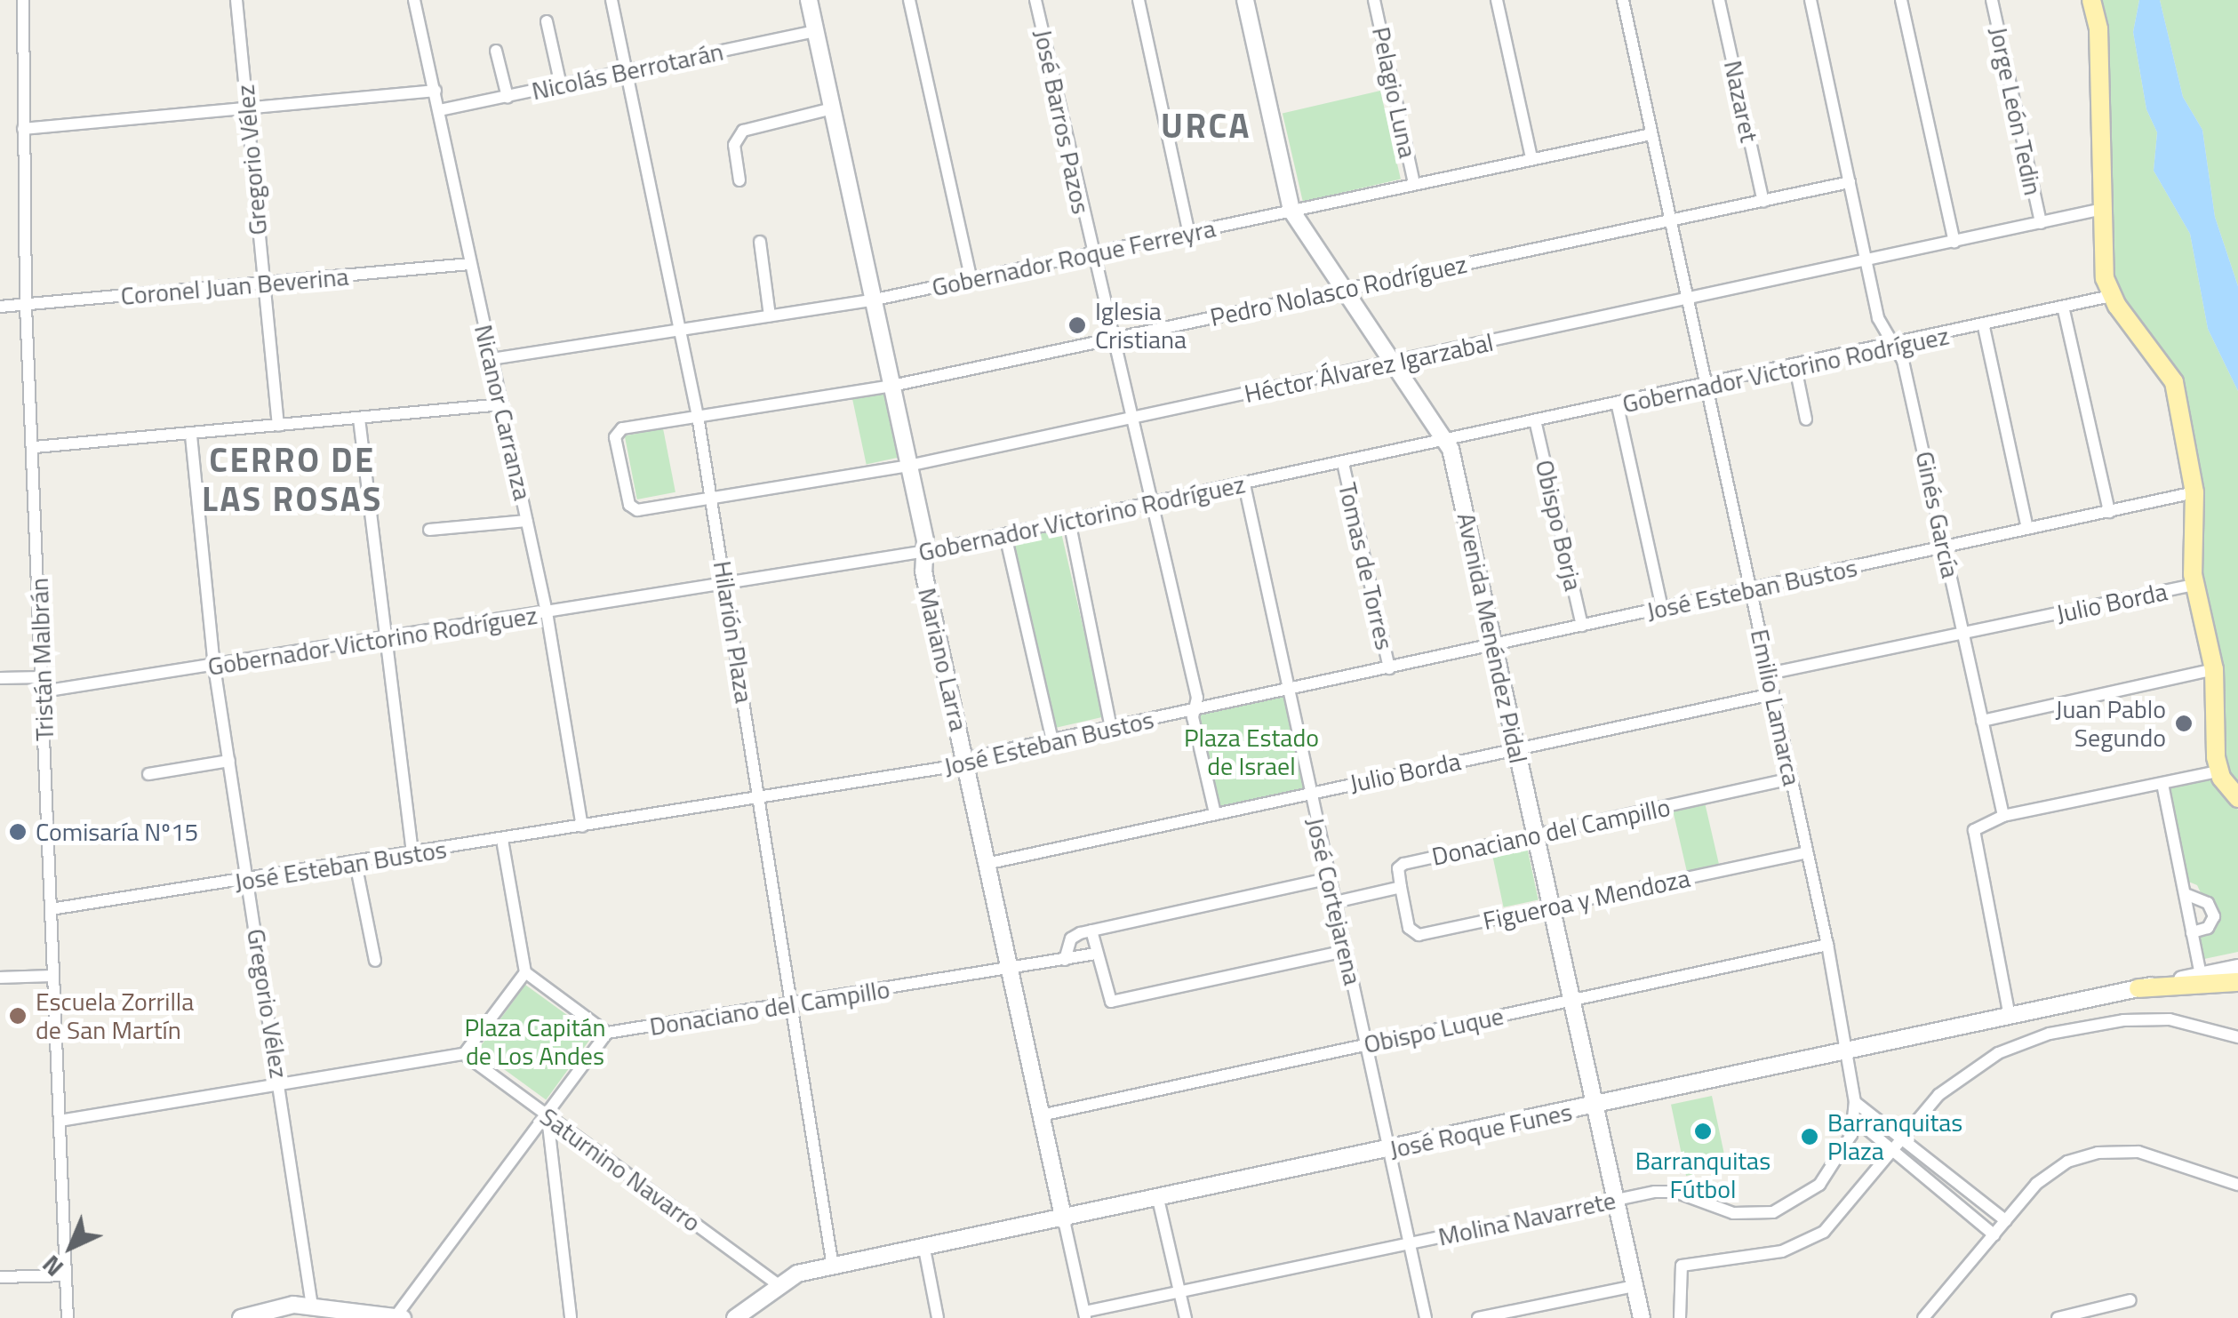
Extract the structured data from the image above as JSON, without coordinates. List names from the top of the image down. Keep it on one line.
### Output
{"streets":{"main road":["Avenida Menéndez Pidal","Mariano Larra","José Roque Funes"],"street":["Nicolás Berrotarán","Pelagio Luna","Nazaret","Jorge León Tedin","José Barros Pazos","Gregorio Vélez","Gobernador Roque Ferreyra","Coronel Juan Beverina","Pedro Nolasco Rodríguez","Héctor Álvarez Igarzabal","Gobernador Victorino Rodríguez","Nicanor Carranza","Ginés García","Obispo Borja","Tomas de Torres","José Esteban Bustos","Julio Borda","Hilarión Plaza","Tristán Malbrán","Emilio Lamarca","Donaciano del Campillo","Figueroa y Mendoza","José Cortejarena","Obispo Luque","Saturnino Navarro","Molina Navarrete"]},"crossings":[["Nicolás Berrotarán","Nicanor Carranza"],["Nicolás Berrotarán","Hilarión Plaza"],["Nicolás Berrotarán","Mariano Larra"],["Pelagio Luna","Gobernador Roque Ferreyra"],["Nazaret","Pedro Nolasco Rodríguez"],["Jorge León Tedin","Héctor Álvarez Igarzabal"],["José Barros Pazos","Gobernador Roque Ferreyra"],["José Barros Pazos","Pedro Nolasco Rodríguez"],["José Barros Pazos","Héctor Álvarez Igarzabal"],["José Barros Pazos","Gobernador Victorino Rodríguez"],["José Barros Pazos","José Esteban Bustos"],["José Barros Pazos","Julio Borda"],["Gregorio Vélez","Coronel Juan Beverina"],["Gregorio Vélez","Gobernador Victorino Rodríguez"],["Gregorio Vélez","José Esteban Bustos"],["Gobernador Roque Ferreyra","Nicanor Carranza"],["Gobernador Roque Ferreyra","Hilarión Plaza"],["Gobernador Roque Ferreyra","Avenida Menéndez Pidal"],["Gobernador Roque Ferreyra","Mariano Larra"],["Gobernador Roque Ferreyra","Emilio Lamarca"],["Coronel Juan Beverina","Nicanor Carranza"],["Coronel Juan Beverina","Tristán Malbrán"],["Pedro Nolasco Rodríguez","Héctor Álvarez Igarzabal"],["Pedro Nolasco Rodríguez","Ginés García"],["Pedro Nolasco Rodríguez","Hilarión Plaza"],["Pedro Nolasco Rodríguez","Avenida Menéndez Pidal"],["Pedro Nolasco Rodríguez","Mariano Larra"],["Pedro Nolasco Rodríguez","Emilio Lamarca"],["Héctor Álvarez Igarzabal","Ginés García"],["Héctor Álvarez Igarzabal","Hilarión Plaza"],["Héctor Álvarez Igarzabal","Avenida Menéndez Pidal"],["Héctor Álvarez Igarzabal","Mariano Larra"],["Héctor Álvarez Igarzabal","Emilio Lamarca"],["Gobernador Victorino Rodríguez","Nicanor Carranza"],["Gobernador Victorino Rodríguez","Ginés García"],["Gobernador Victorino Rodríguez","Obispo Borja"],["Gobernador Victorino Rodríguez","Tomas de Torres"],["Gobernador Victorino Rodríguez","Hilarión Plaza"],["Gobernador Victorino Rodríguez","Avenida Menéndez Pidal"],["Gobernador Victorino Rodríguez","Tristán Malbrán"],["Gobernador Victorino Rodríguez","Mariano Larra"],["Gobernador Victorino Rodríguez","Emilio Lamarca"],["Gobernador Victorino Rodríguez","José Cortejarena"],["Nicanor Carranza","José Esteban Bustos"],["Ginés García","José Esteban Bustos"],["Ginés García","Julio Borda"],["Obispo Borja","José Esteban Bustos"],["Tomas de Torres","José Esteban Bustos"],["José Esteban Bustos","Hilarión Plaza"],["José Esteban Bustos","Avenida Menéndez Pidal"],["José Esteban Bustos","Tristán Malbrán"],["José Esteban Bustos","Mariano Larra"],["José Esteban Bustos","Emilio Lamarca"],["José Esteban Bustos","José Cortejarena"],["Julio Borda","Avenida Menéndez Pidal"],["Julio Borda","Mariano Larra"],["Julio Borda","Emilio Lamarca"],["Julio Borda","José Cortejarena"],["Hilarión Plaza","Donaciano del Campillo"],["Hilarión Plaza","José Roque Funes"],["Avenida Menéndez Pidal","Donaciano del Campillo"],["Avenida Menéndez Pidal","Figueroa y Mendoza"],["Avenida Menéndez Pidal","Obispo Luque"],["Avenida Menéndez Pidal","José Roque Funes"],["Avenida Menéndez Pidal","Molina Navarrete"],["Mariano Larra","Donaciano del Campillo"],["Mariano Larra","Obispo Luque"],["Mariano Larra","José Roque Funes"],["Mariano Larra","Molina Navarrete"],["Emilio Lamarca","Donaciano del Campillo"],["Emilio Lamarca","Figueroa y Mendoza"],["Emilio Lamarca","Obispo Luque"],["Emilio Lamarca","José Roque Funes"],["Emilio Lamarca","Molina Navarrete"],["Donaciano del Campillo","Figueroa y Mendoza"],["José Cortejarena","Obispo Luque"],["José Cortejarena","José Roque Funes"],["José Cortejarena","Molina Navarrete"],["José Roque Funes","Saturnino Navarro"],["José Roque Funes","Molina Navarrete"]],"districts":["URCA","CERRO DE LAS ROSAS"],"parks":["Plaza Estado de Israel","Plaza Capitán de Los Andes"],"places":["Iglesia Cristiana","Juan Pablo Segundo","Comisaría Nº15","Escuela Zorrilla de San Martín","Barranquitas Fútbol","Barranquitas Plaza"],"north":"bottom left"}
